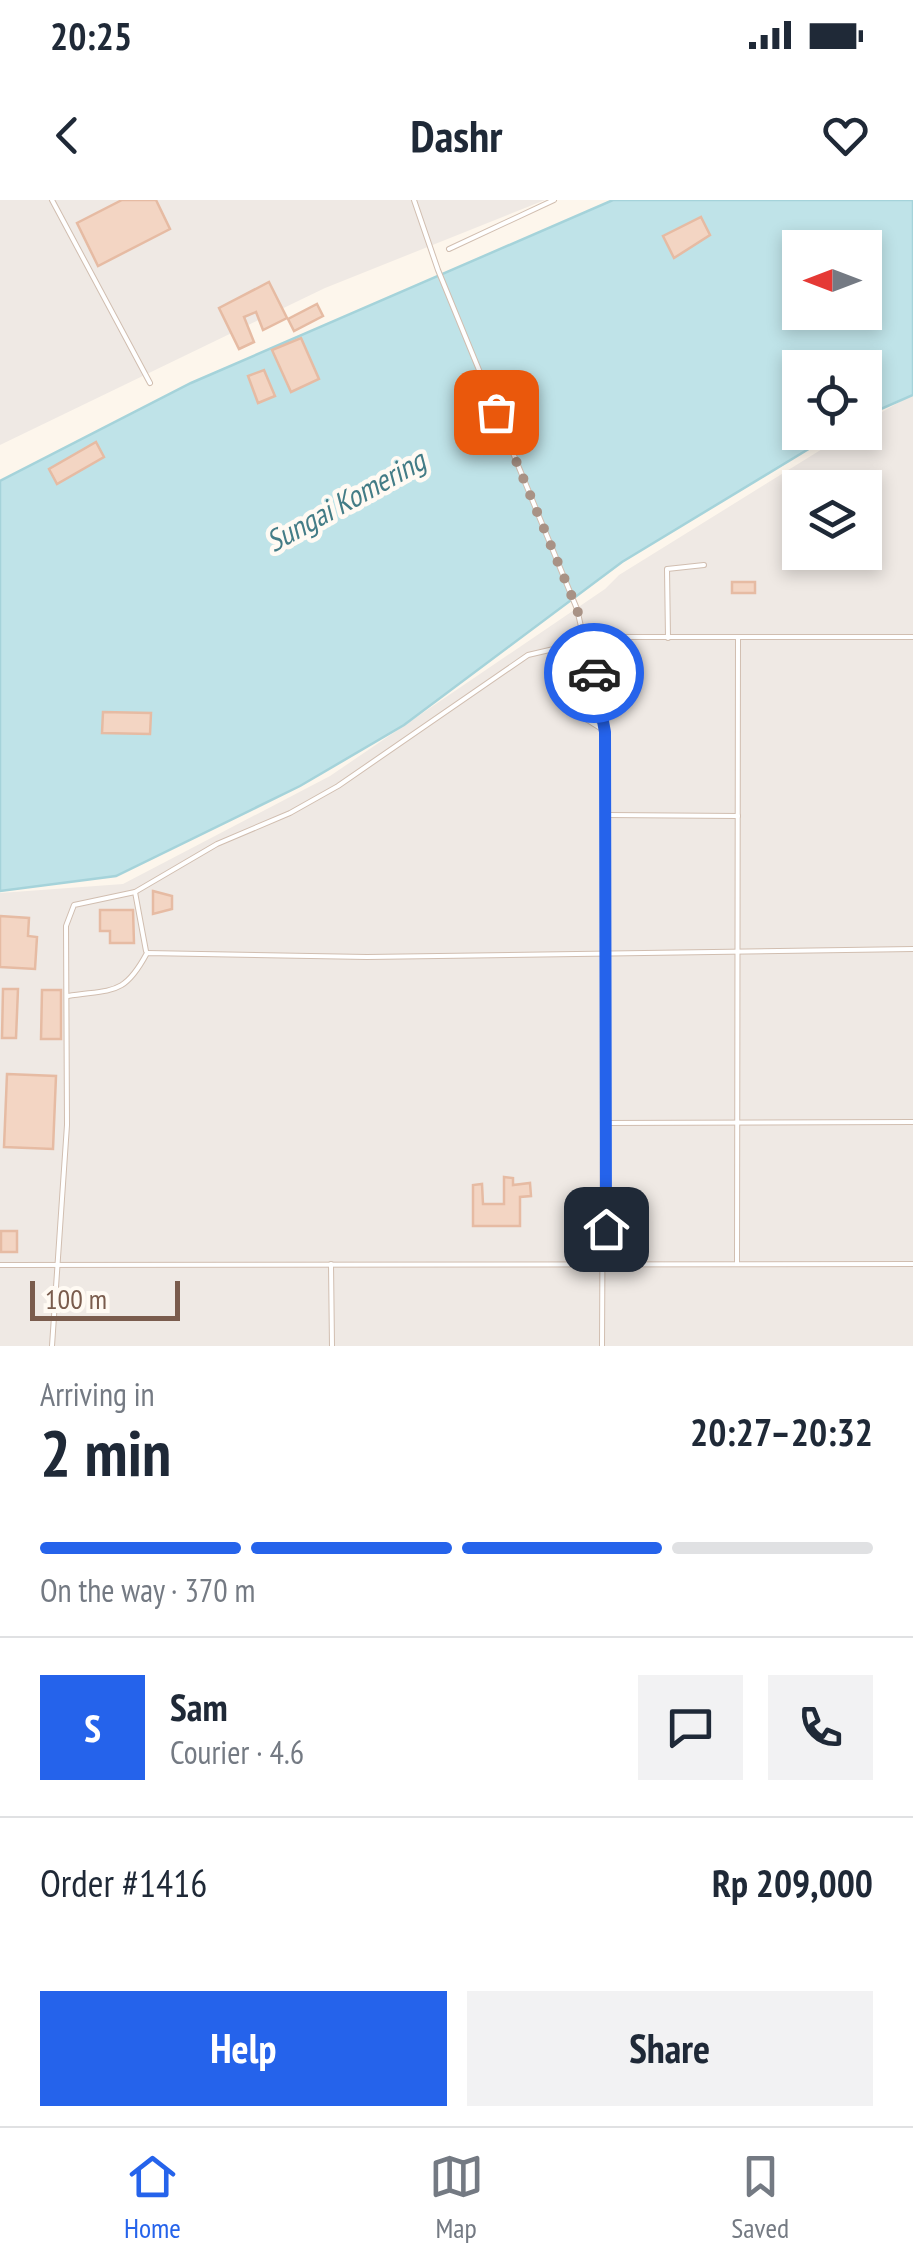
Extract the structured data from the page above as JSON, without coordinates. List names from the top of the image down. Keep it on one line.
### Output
{"water":["Sungai Komering"],"scale_bar":"100 m","north":"left","page":{"status":"20:25","header":"Dashr","scale":"100 m","heading":["2 min","Arriving in","20:27–20:32"],"panel":["Sam","Courier · 4.6","Order #1416","Rp 209,000"],"bar":"On the way · 370 m","round":"S","buttons":["Help","Share"],"tabs":["Home","Map","Saved"]}}
